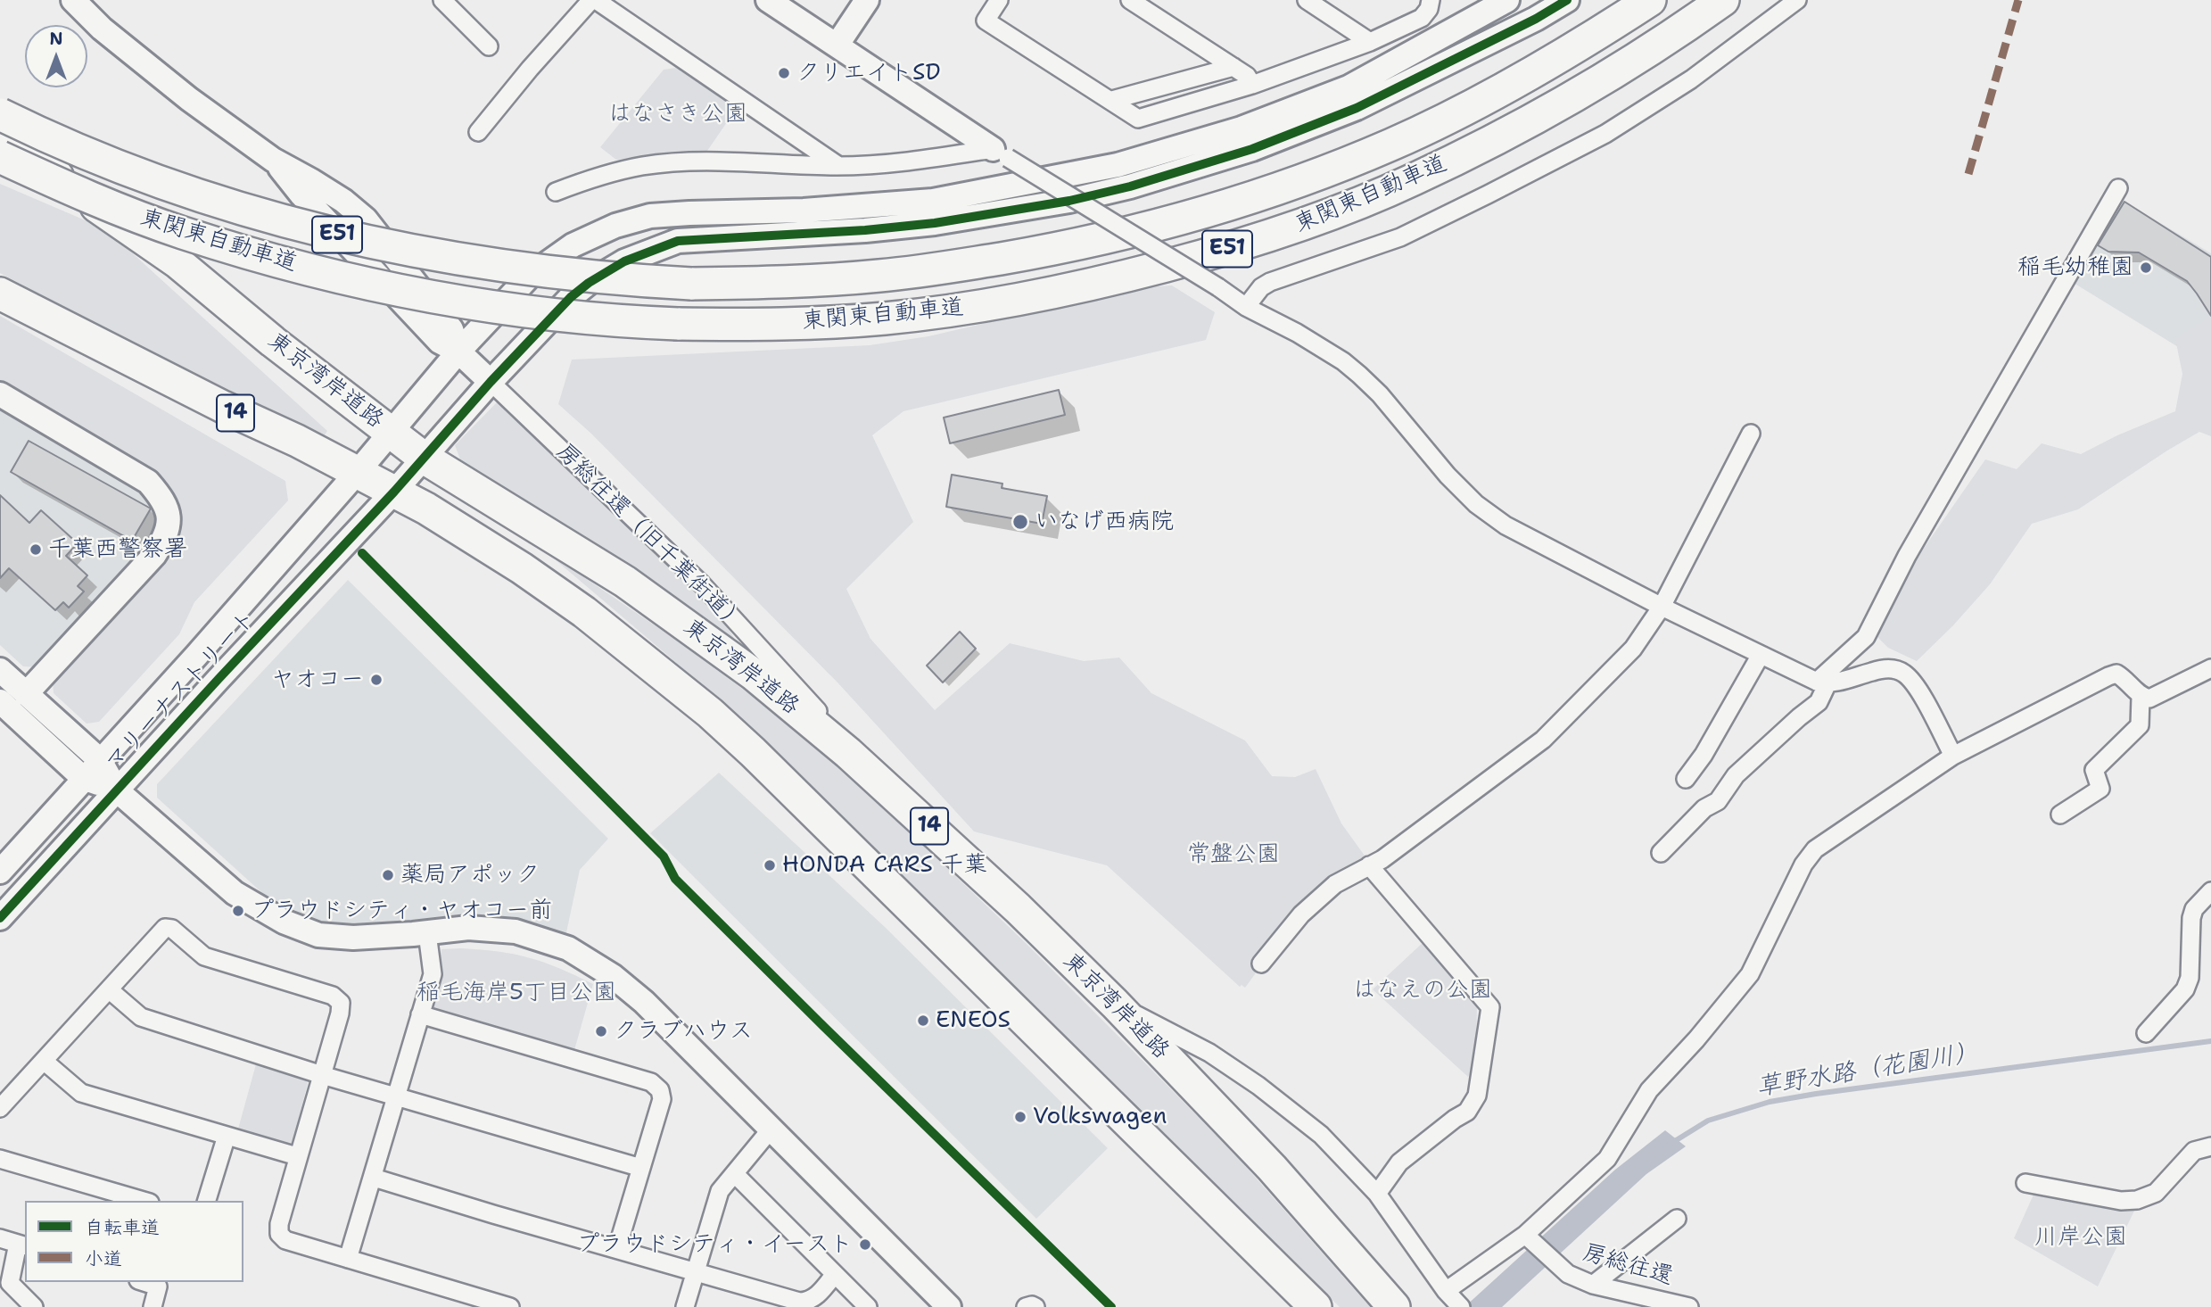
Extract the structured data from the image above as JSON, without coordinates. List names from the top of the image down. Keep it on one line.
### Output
{"streets":{"highway":["東関東自動車道","E51","東京湾岸道路","14"],"street":["房総往還（旧千葉街道）","マリーナストリート","房総往還"]},"crossings":[["東京湾岸道路","房総往還（旧千葉街道）"],["東京湾岸道路","マリーナストリート"],["14","マリーナストリート"],["房総往還（旧千葉街道）","マリーナストリート"]],"water":["草野水路（花園川）"],"parks":["はなさき公園","常盤公園","はなえの公園","稲毛海岸5丁目公園","川岸公園"],"places":["クリエイトSD","稲毛幼稚園","いなげ西病院","千葉西警察署","ヤオコー","HONDA CARS 千葉","薬局アポック","プラウドシティ・ヤオコー前","ENEOS","クラブハウス","Volkswagen","プラウドシティ・イースト"],"legend":["自転車道","小道"],"north":"top"}
